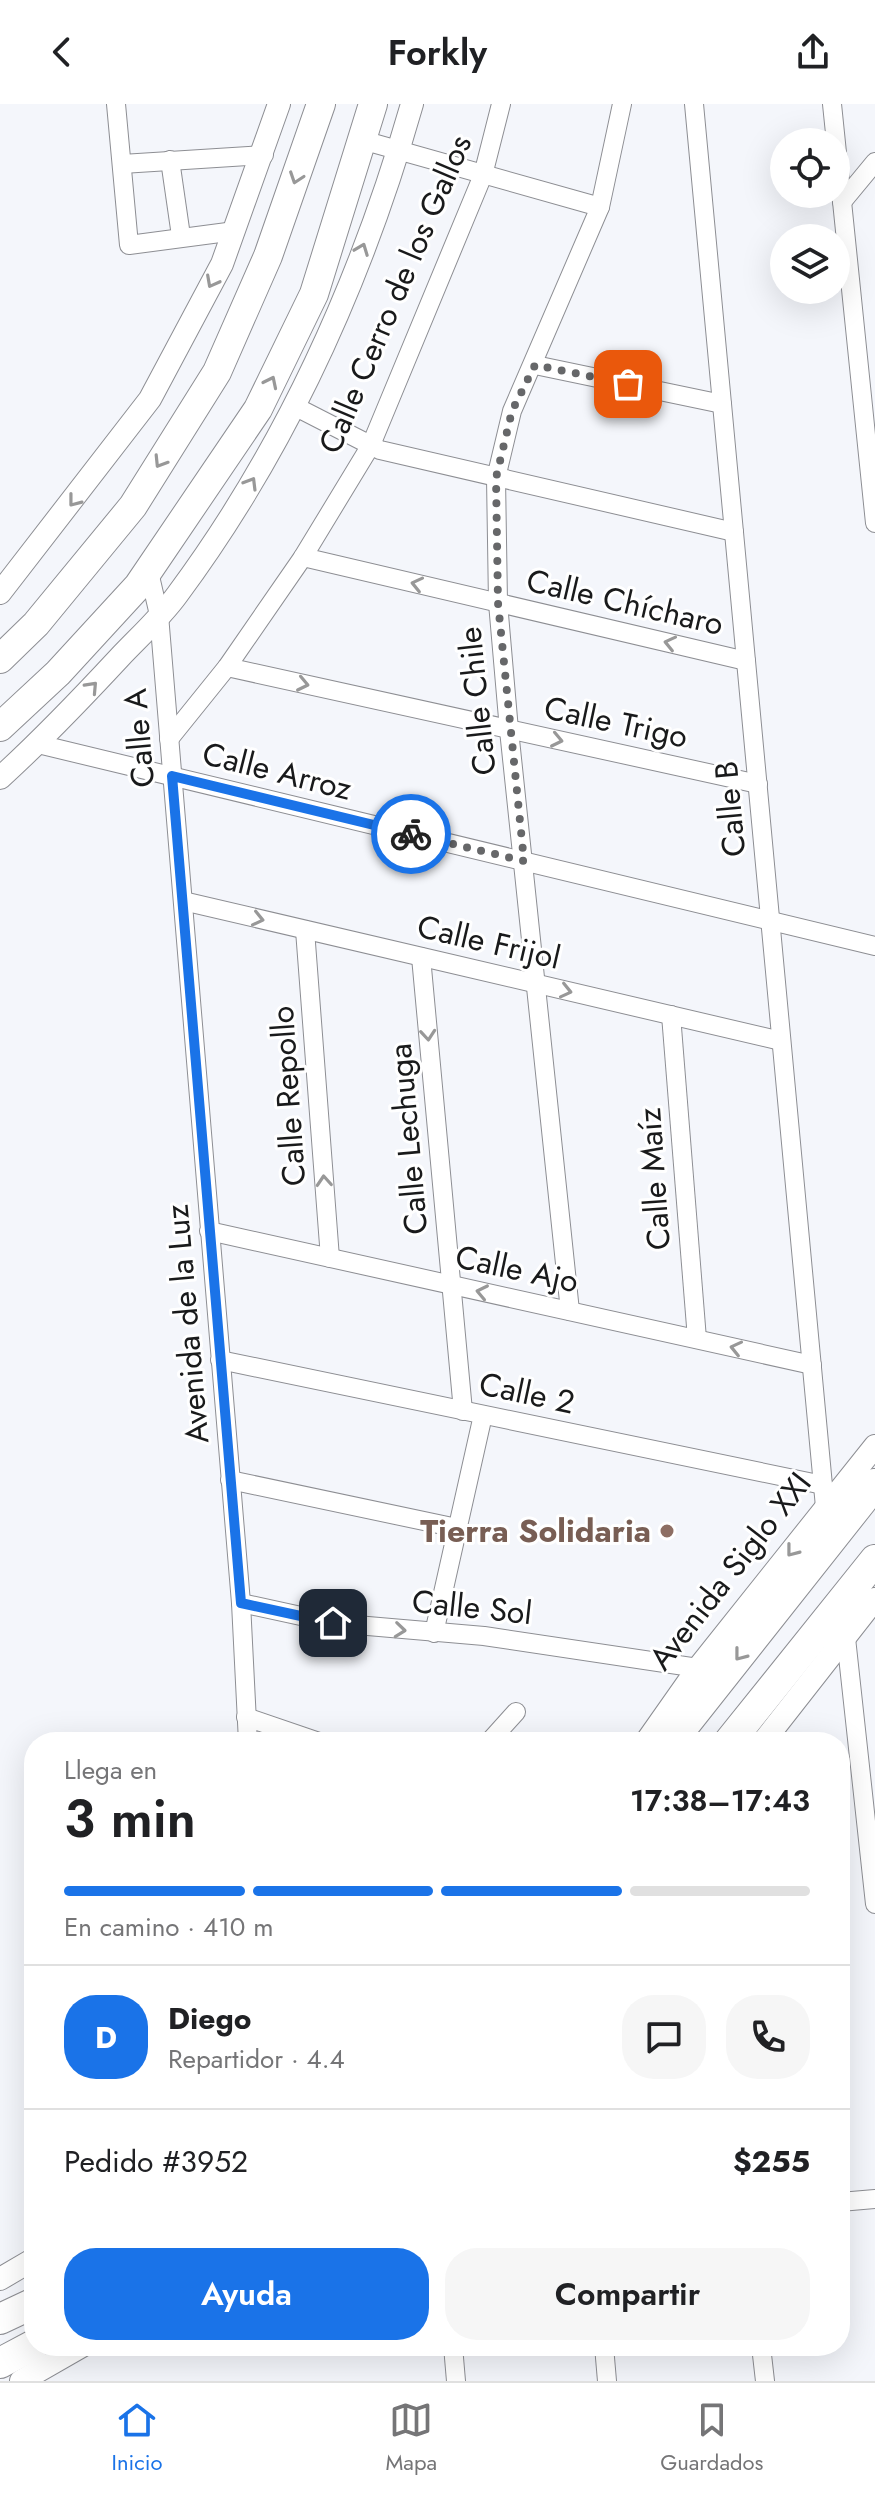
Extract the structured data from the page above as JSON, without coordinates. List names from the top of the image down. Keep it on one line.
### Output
{"streets":{"highway":["Avenida Siglo XXI"],"street":["Calle Cerro de los Gallos","Calle Chícharo","Calle Chile","Calle Trigo","Calle A","Calle Arroz","Calle B","Calle Frijol","Calle Repollo","Calle Lechuga","Calle Maíz","Calle Ajo","Avenida de la Luz","Calle 2","Calle Sol"]},"crossings":[["Calle Cerro de los Gallos","Calle Chícharo"],["Calle Cerro de los Gallos","Calle Trigo"],["Calle Cerro de los Gallos","Calle A"],["Calle Chícharo","Calle Chile"],["Calle Chícharo","Calle B"],["Calle Chile","Calle Trigo"],["Calle Chile","Calle Arroz"],["Calle Chile","Calle Frijol"],["Calle Chile","Calle Ajo"],["Calle Trigo","Calle B"],["Calle A","Calle Arroz"],["Calle A","Calle Frijol"],["Calle A","Avenida de la Luz"],["Calle Arroz","Calle B"],["Calle B","Calle Frijol"],["Calle B","Calle Ajo"],["Calle B","Calle 2"],["Calle B","Avenida Siglo XXI"],["Calle Frijol","Calle Repollo"],["Calle Frijol","Calle Lechuga"],["Calle Frijol","Calle Maíz"],["Calle Frijol","Avenida de la Luz"],["Calle Repollo","Calle Ajo"],["Calle Lechuga","Calle Ajo"],["Calle Lechuga","Calle 2"],["Calle Maíz","Calle Ajo"],["Calle Ajo","Avenida de la Luz"],["Avenida de la Luz","Calle 2"],["Avenida de la Luz","Calle Sol"],["Calle 2","Avenida Siglo XXI"],["Avenida Siglo XXI","Calle Sol"]],"one_way":["Calle Trigo","Calle Frijol","Calle Repollo","Calle Lechuga","Calle Ajo"],"places":["Tierra Solidaria"],"page":{"header":"Forkly","heading":["3 min","Llega en","17:38–17:43"],"panel":["Diego","Repartidor · 4.4","Pedido #3952","$255"],"bar":"En camino · 410 m","round":"D","buttons":["Ayuda","Compartir"],"tabs":["Inicio","Mapa","Guardados"]}}
